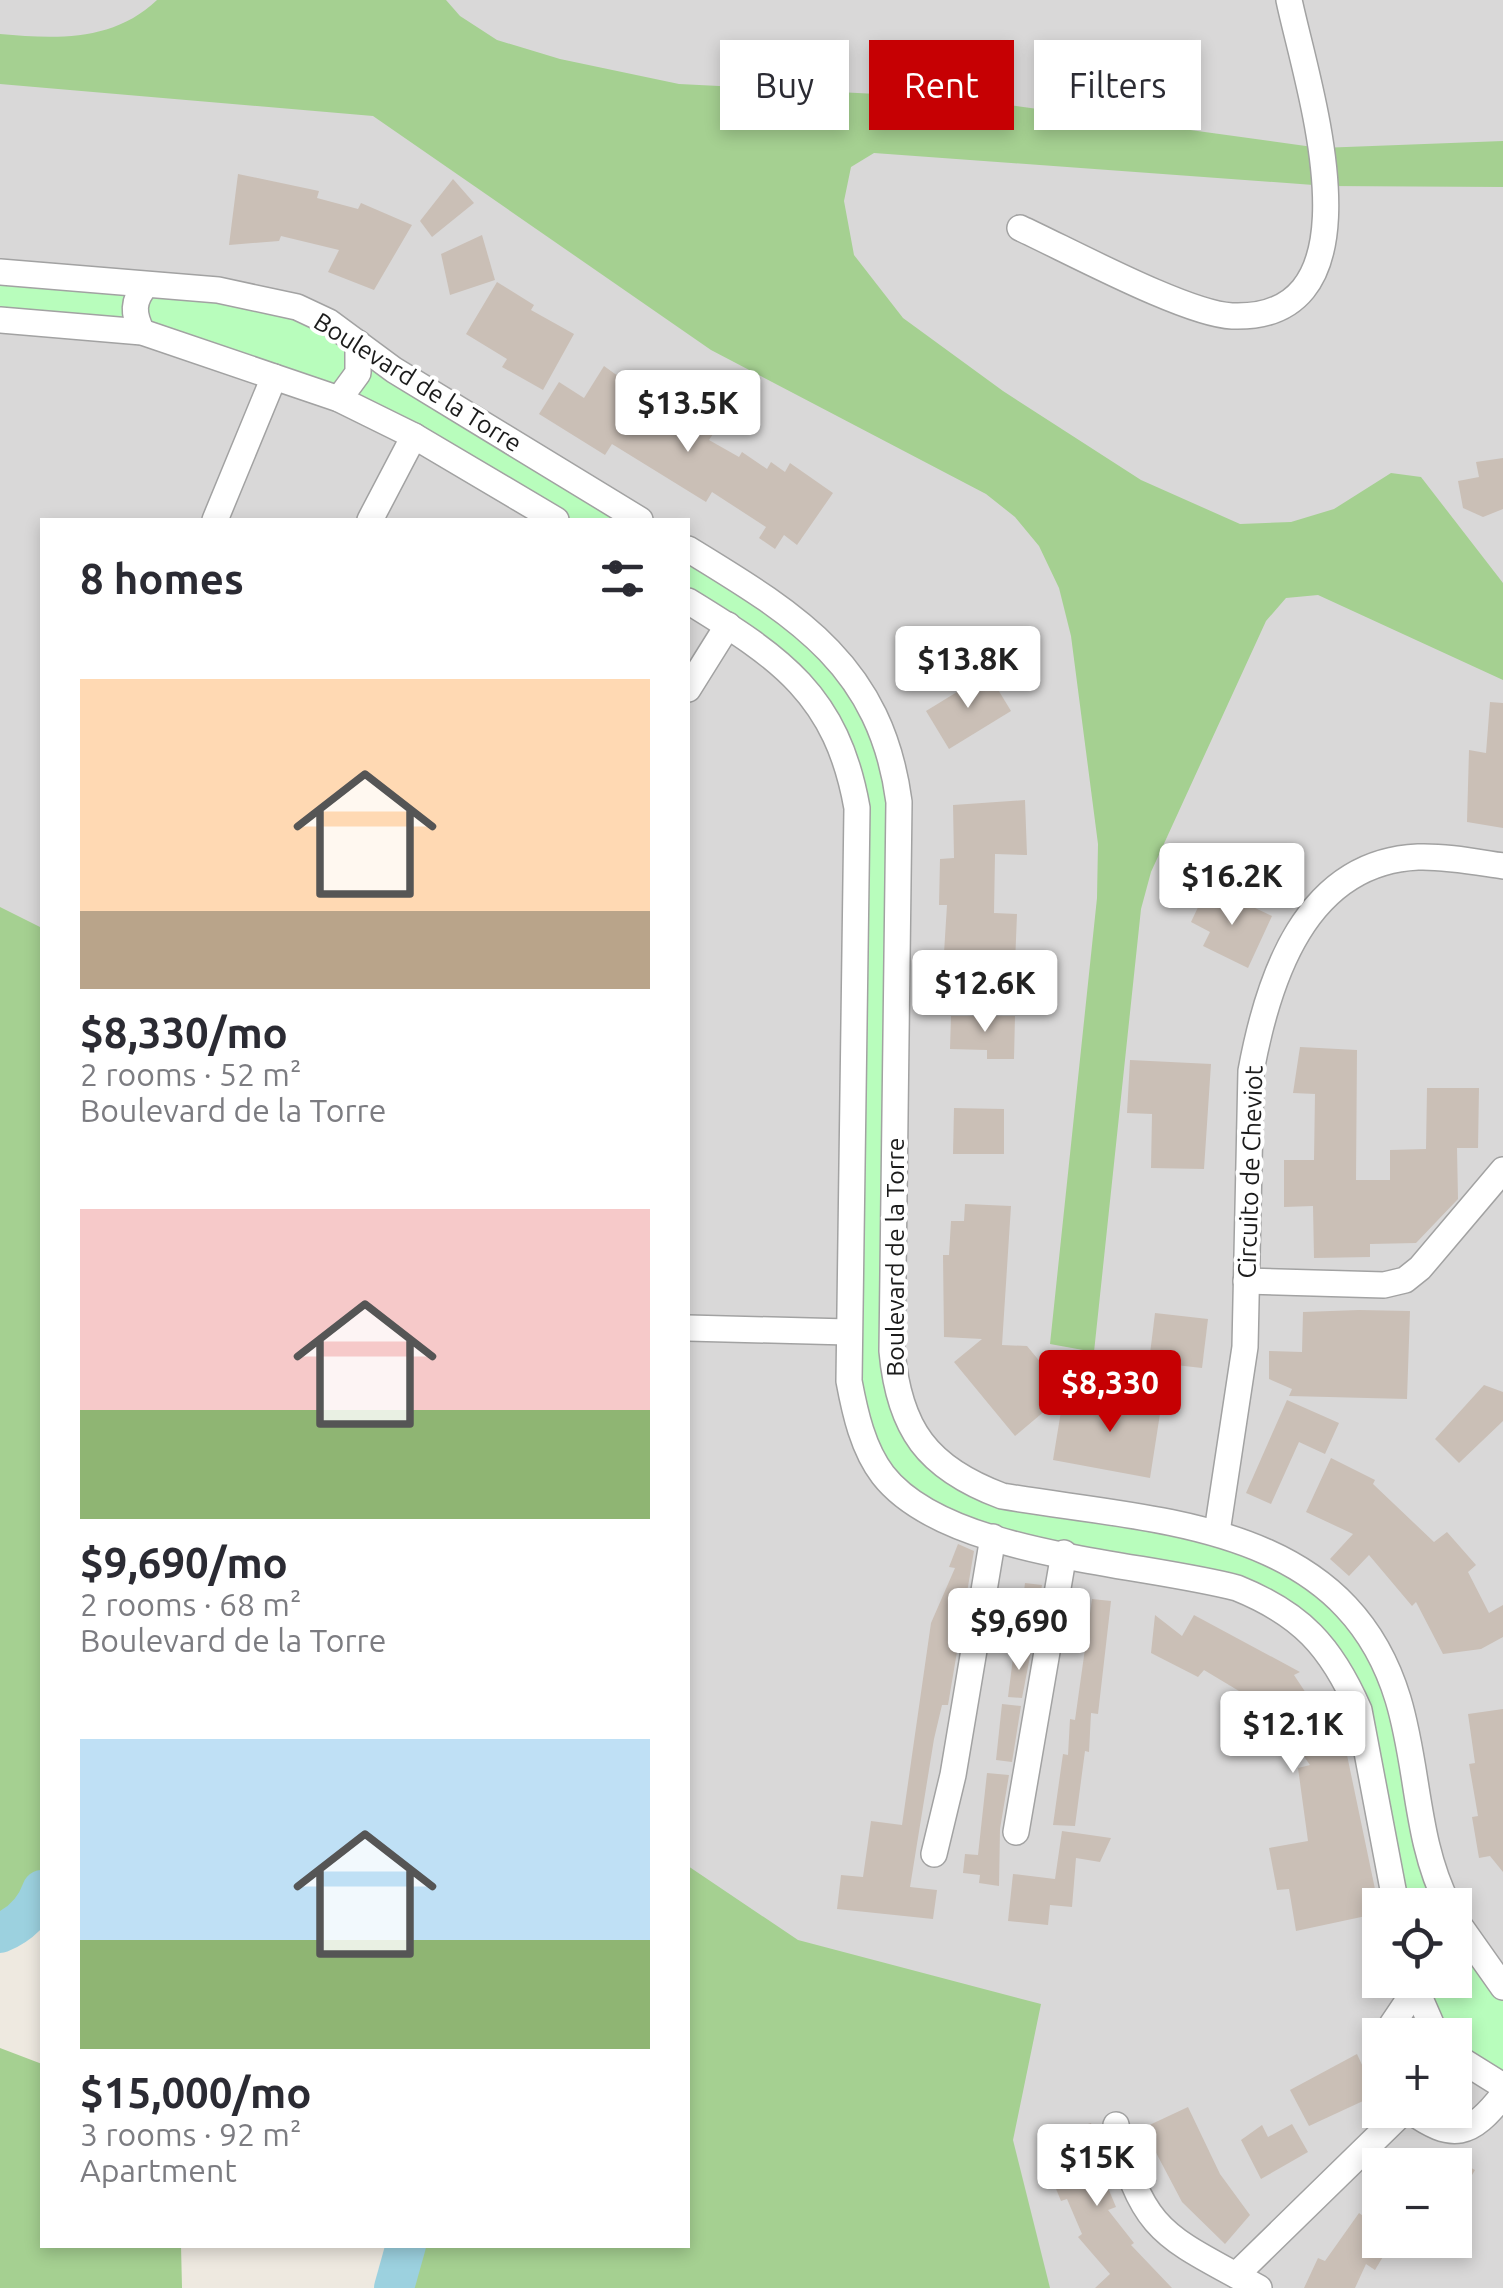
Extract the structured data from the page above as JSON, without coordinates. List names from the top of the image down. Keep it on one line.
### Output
{"streets":{"street":["Boulevard de la Torre","Circuito de Cheviot"]},"crossings":[["Boulevard de la Torre","Circuito de Cheviot"]],"page":{"chip":["Buy","Rent","Filters"],"price":["$13.5K","$13.8K","$16.2K","$12.6K","$8,330","$9,690","$12.1K","$15K"],"heading":"8 homes","list":[{"name":"$8,330/mo","note":"2 rooms · 52 m² · Boulevard de la Torre"},{"name":"$9,690/mo","note":"2 rooms · 68 m² · Boulevard de la Torre"},{"name":"$15,000/mo","note":"3 rooms · 92 m² · Apartment"}],"map_buttons":["+","−"]}}
